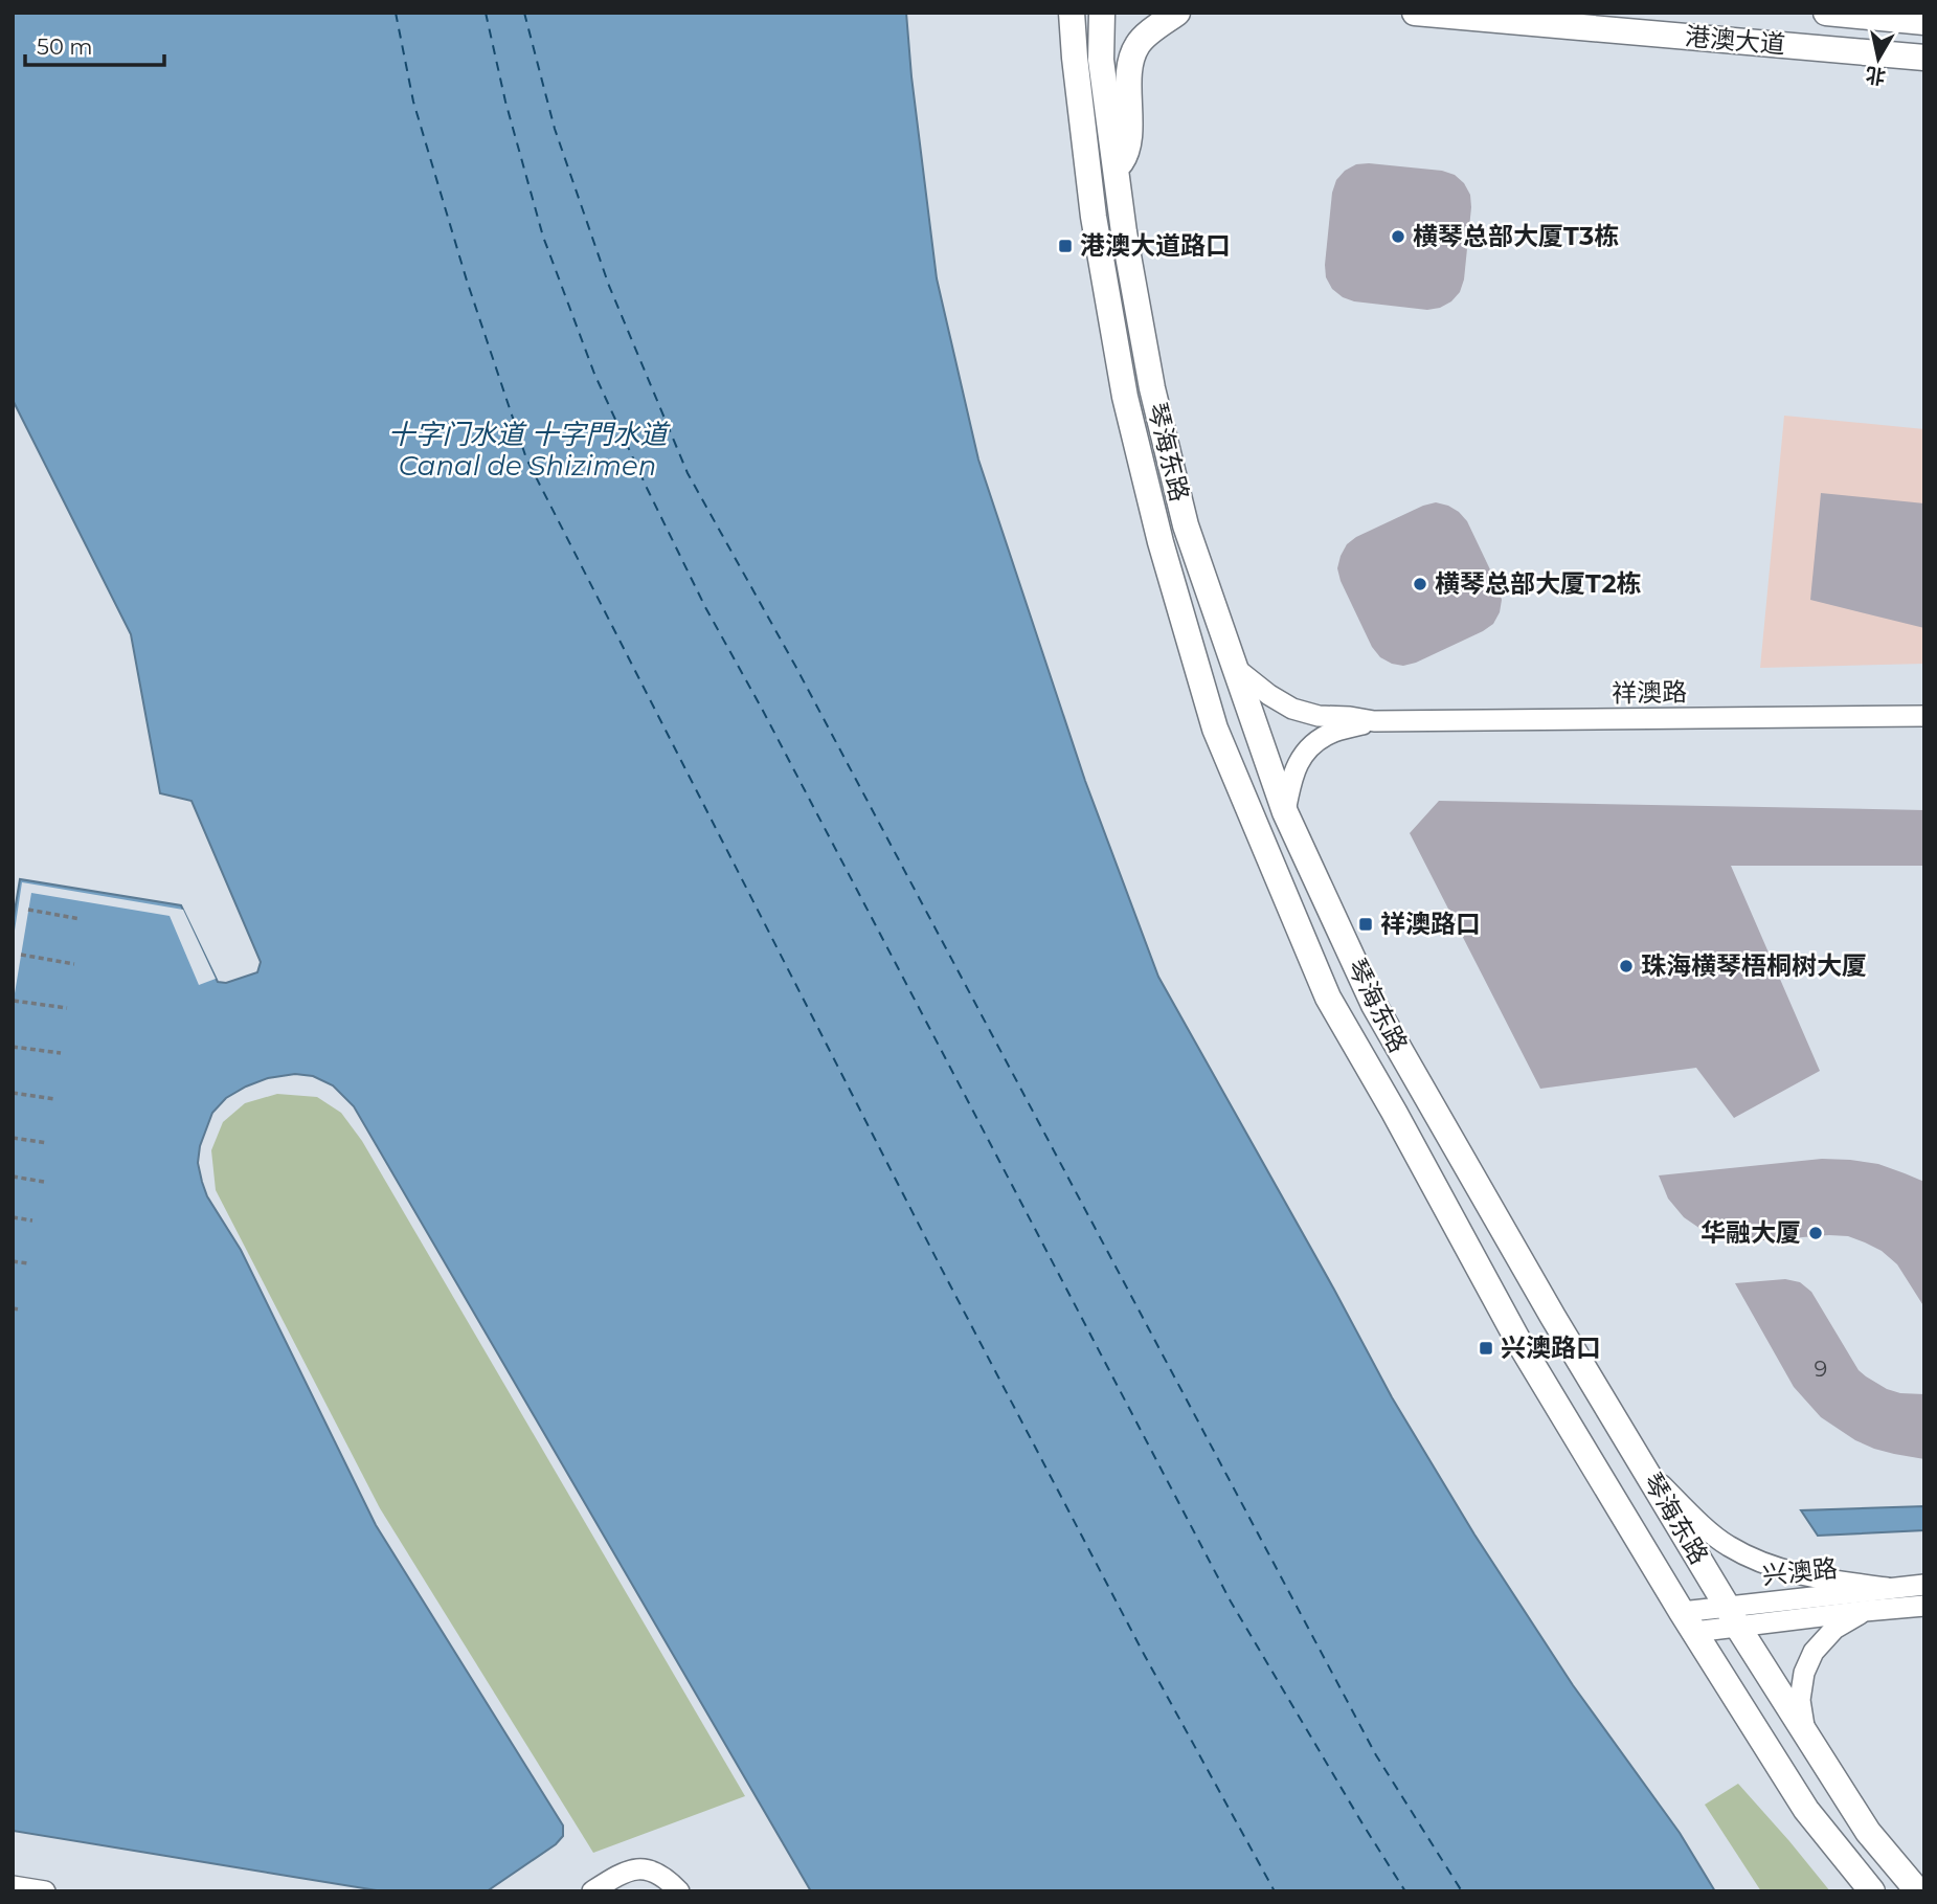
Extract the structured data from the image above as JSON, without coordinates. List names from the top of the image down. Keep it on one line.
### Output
{"streets":{"main road":["港澳大道","琴海东路"],"street":["祥澳路","兴澳路"]},"crossings":[["琴海东路","祥澳路"],["琴海东路","兴澳路"]],"water":["十字门水道 十字門水道 Canal de Shizimen"],"places":{"other":["横琴总部大厦T3栋","横琴总部大厦T2栋","珠海横琴梧桐树大厦","华融大厦"],"transit":["港澳大道路口","祥澳路口","兴澳路口"]},"house_numbers":["9"],"scale_bar":"50 m","north":"bottom"}
